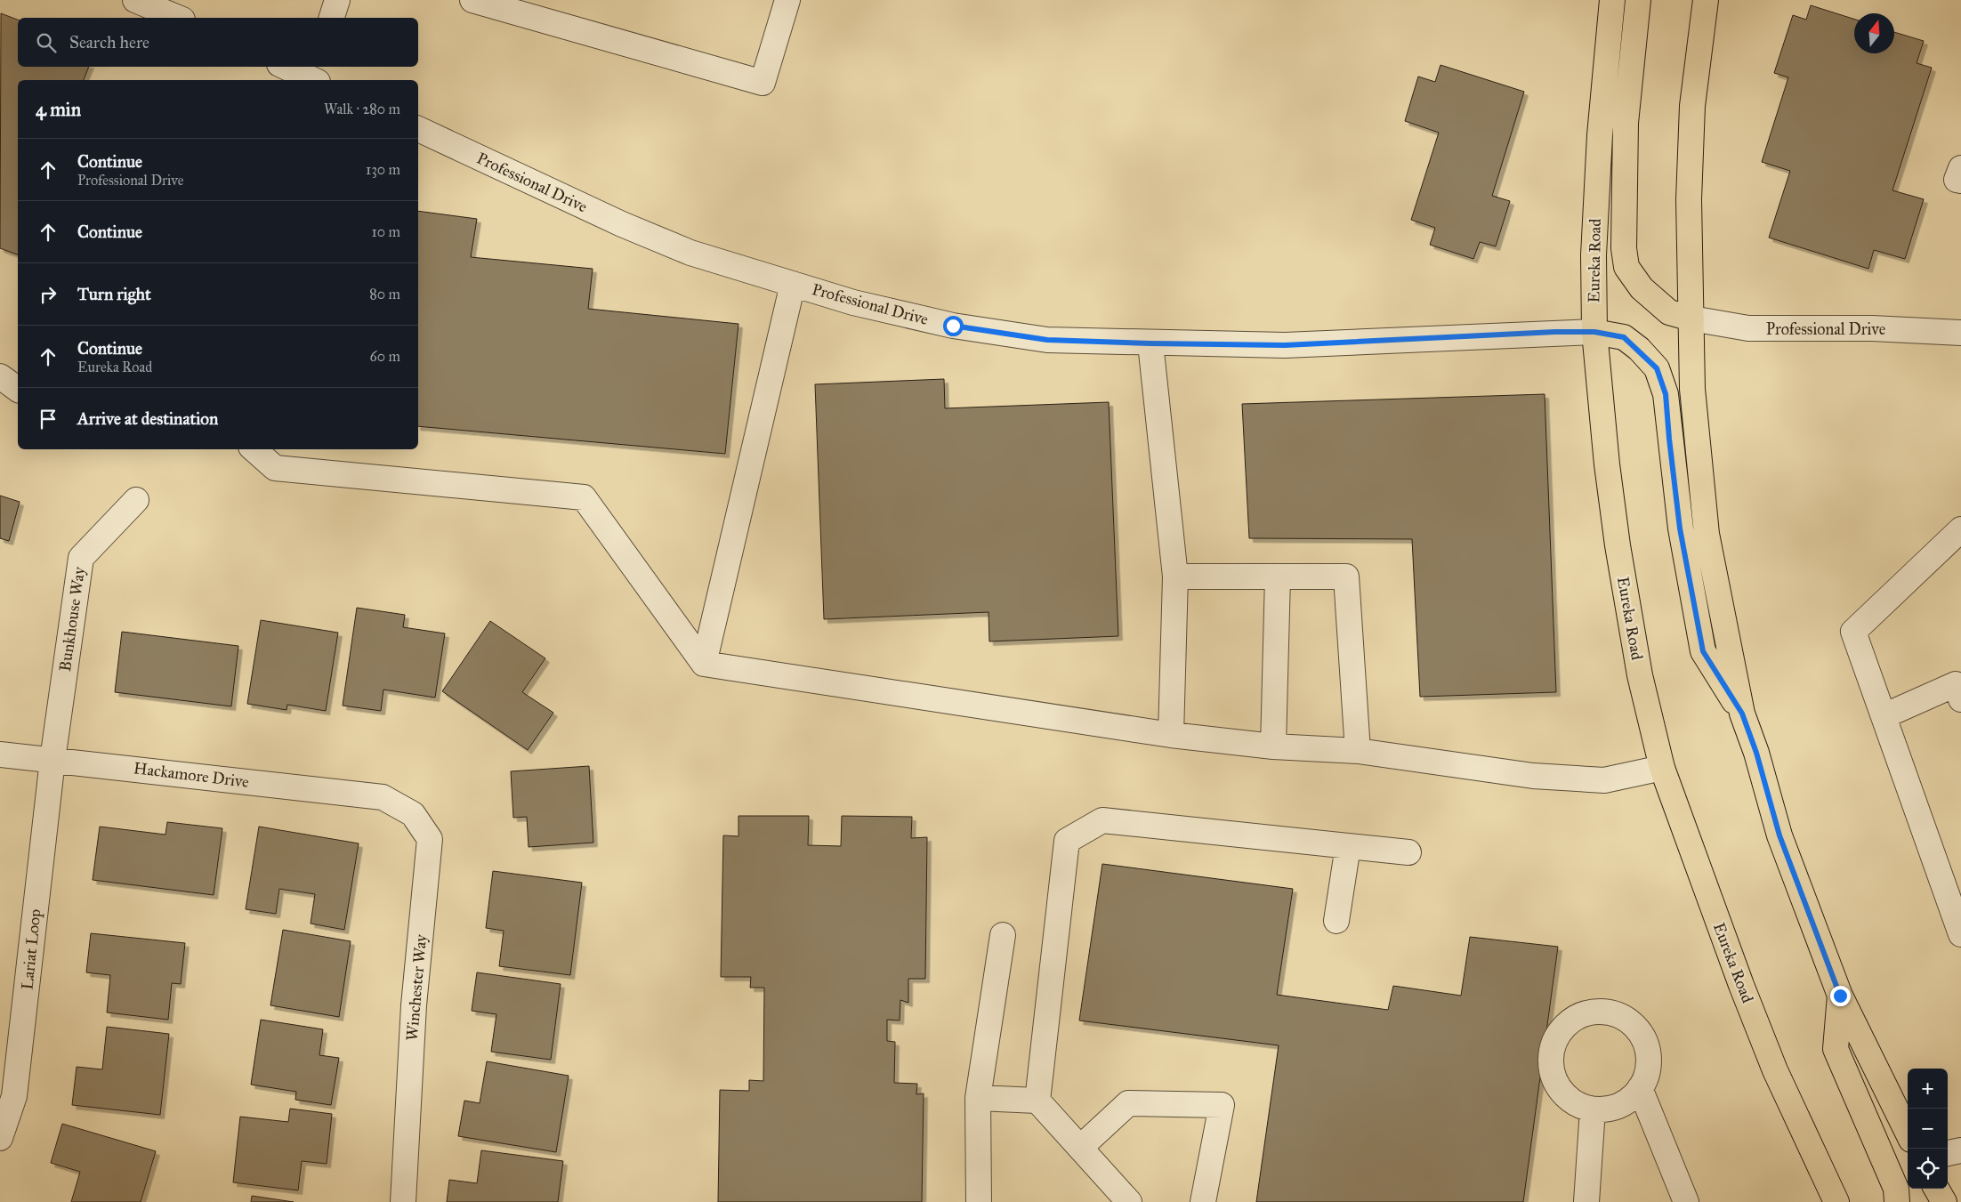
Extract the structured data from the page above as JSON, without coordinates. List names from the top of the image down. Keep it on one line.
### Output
{"streets":{"main road":["Eureka Road"],"street":["Professional Drive","Bunkhouse Way","Hackamore Drive","Lariat Loop","Winchester Way"]},"crossings":[["Professional Drive","Eureka Road"],["Bunkhouse Way","Hackamore Drive"],["Bunkhouse Way","Lariat Loop"],["Hackamore Drive","Lariat Loop"],["Hackamore Drive","Winchester Way"]],"north":"top","page":{"search":"Search here","heading":["4 min","Walk · 280 m"],"list":[["Continue","Professional Drive","130 m"],["Continue","10 m"],["Turn right","80 m"],["Continue","Eureka Road","60 m"],"Arrive at destination"],"map_buttons":["+","−"]}}
